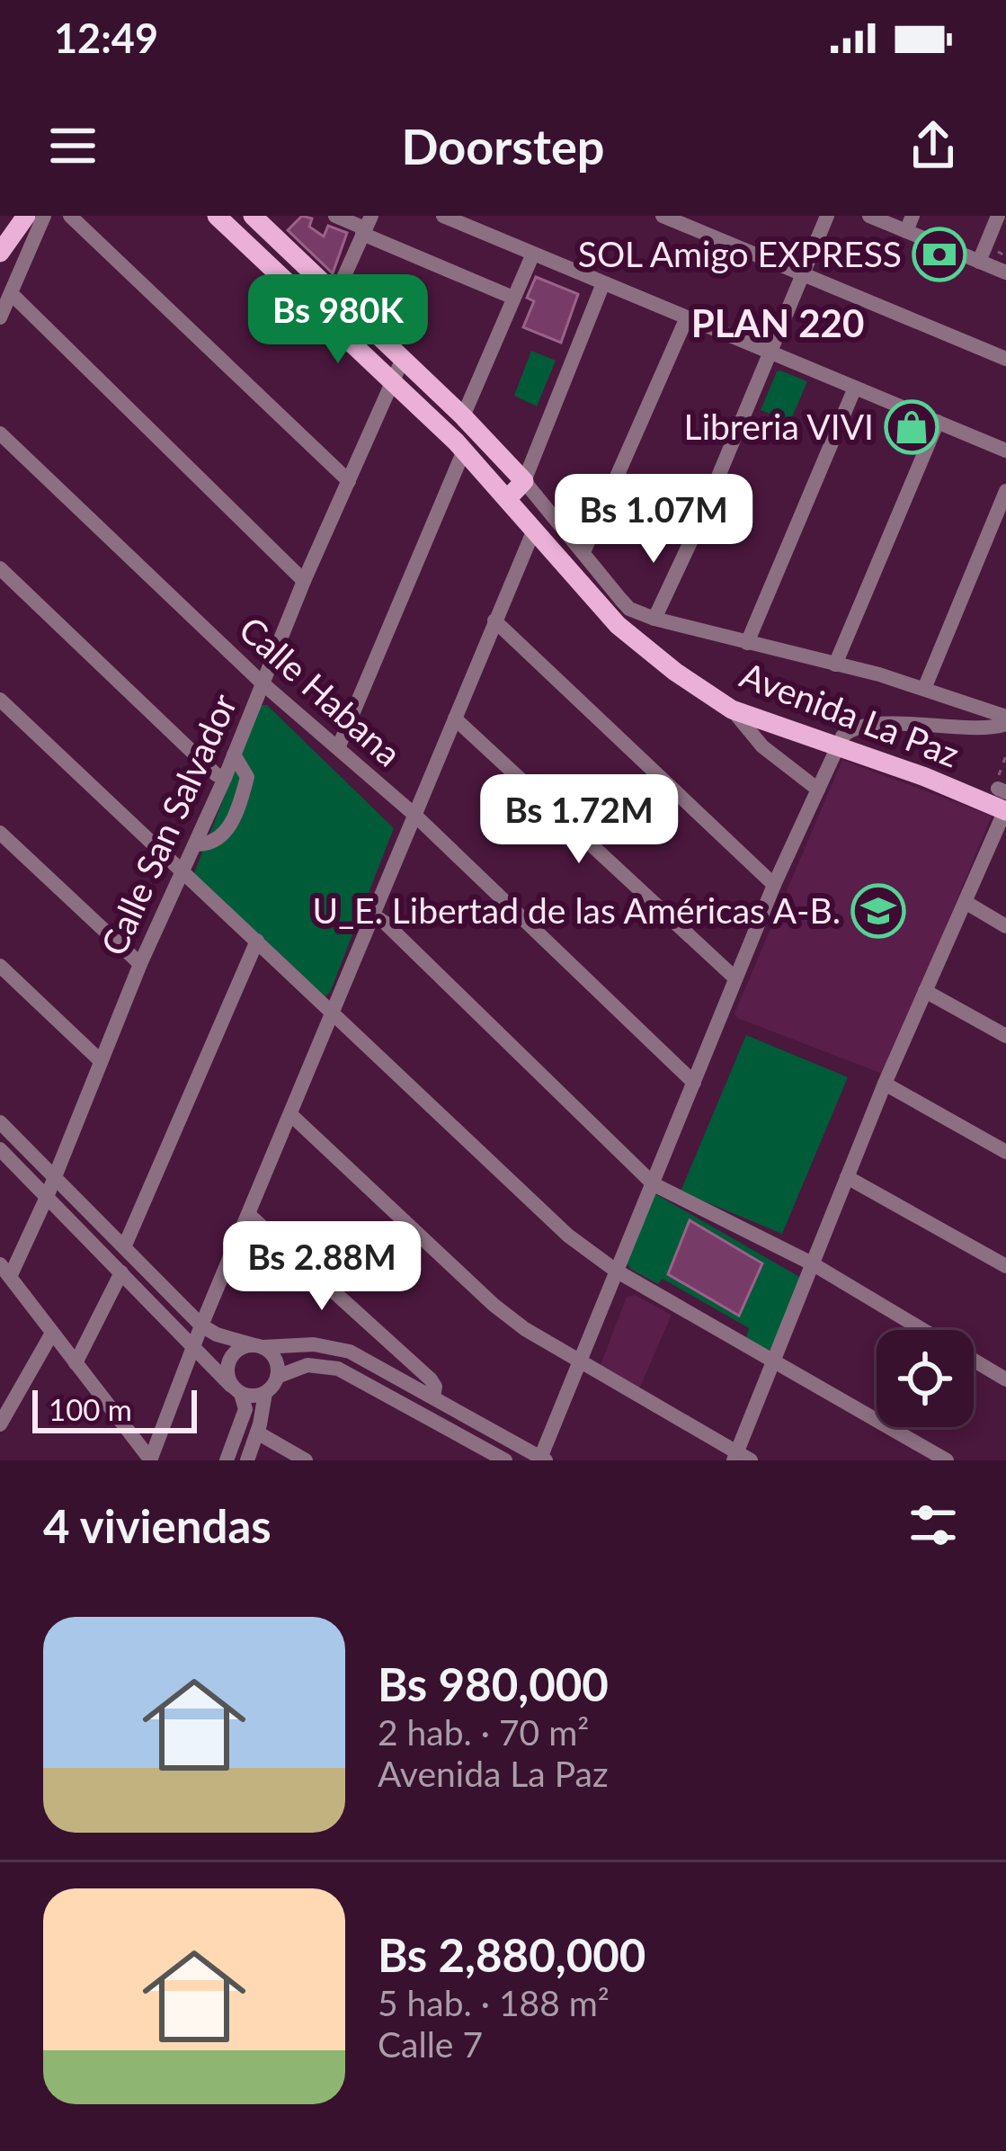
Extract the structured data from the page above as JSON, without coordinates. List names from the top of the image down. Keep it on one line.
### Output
{"streets":{"main road":["Avenida La Paz"],"street":["Calle Habana","Calle San Salvador"]},"crossings":[["Calle Habana","Calle San Salvador"],["Avenida La Paz","Calle San Salvador"]],"districts":["PLAN 220"],"places":{"bank":["SOL Amigo EXPRESS"],"shop":["Libreria VIVI"],"school or university":["U_E. Libertad de las Américas A-B."]},"scale_bar":"100 m","page":{"status":"12:49","header":"Doorstep","price":["Bs 980K","Bs 1.07M","Bs 1.72M","Bs 2.88M"],"scale":"100 m","heading":"4 viviendas","list":[{"name":"Bs 980,000","note":"2 hab. · 70 m² · Avenida La Paz"},{"name":"Bs 2,880,000","note":"5 hab. · 188 m² · Calle 7"}]}}
